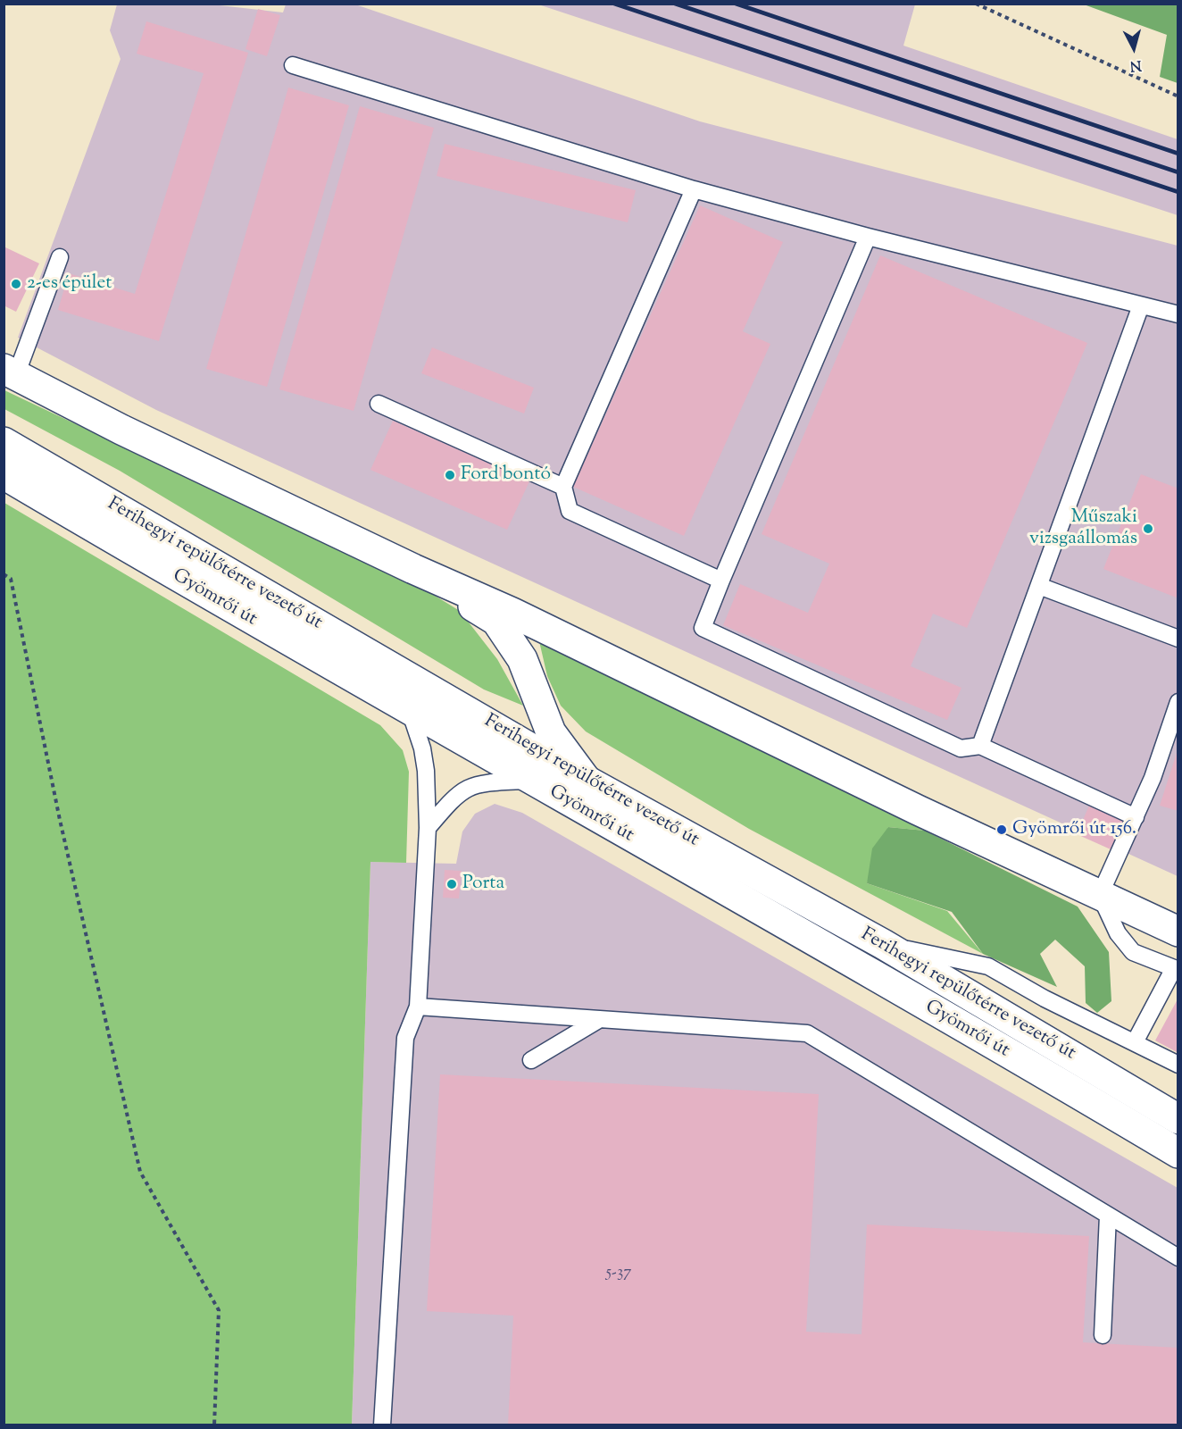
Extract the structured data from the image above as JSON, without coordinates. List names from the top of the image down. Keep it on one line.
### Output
{"streets":{"street":["Ferihegyi repülőtérre vezető út","Gyömrői út"]},"crossings":[["Ferihegyi repülőtérre vezető út","Gyömrői út"]],"places":["2-es épület","Ford bontó","Műszaki vizsgaállomás","Gyömrői út 156.","Porta"],"house_numbers":["5-37"],"north":"bottom"}
